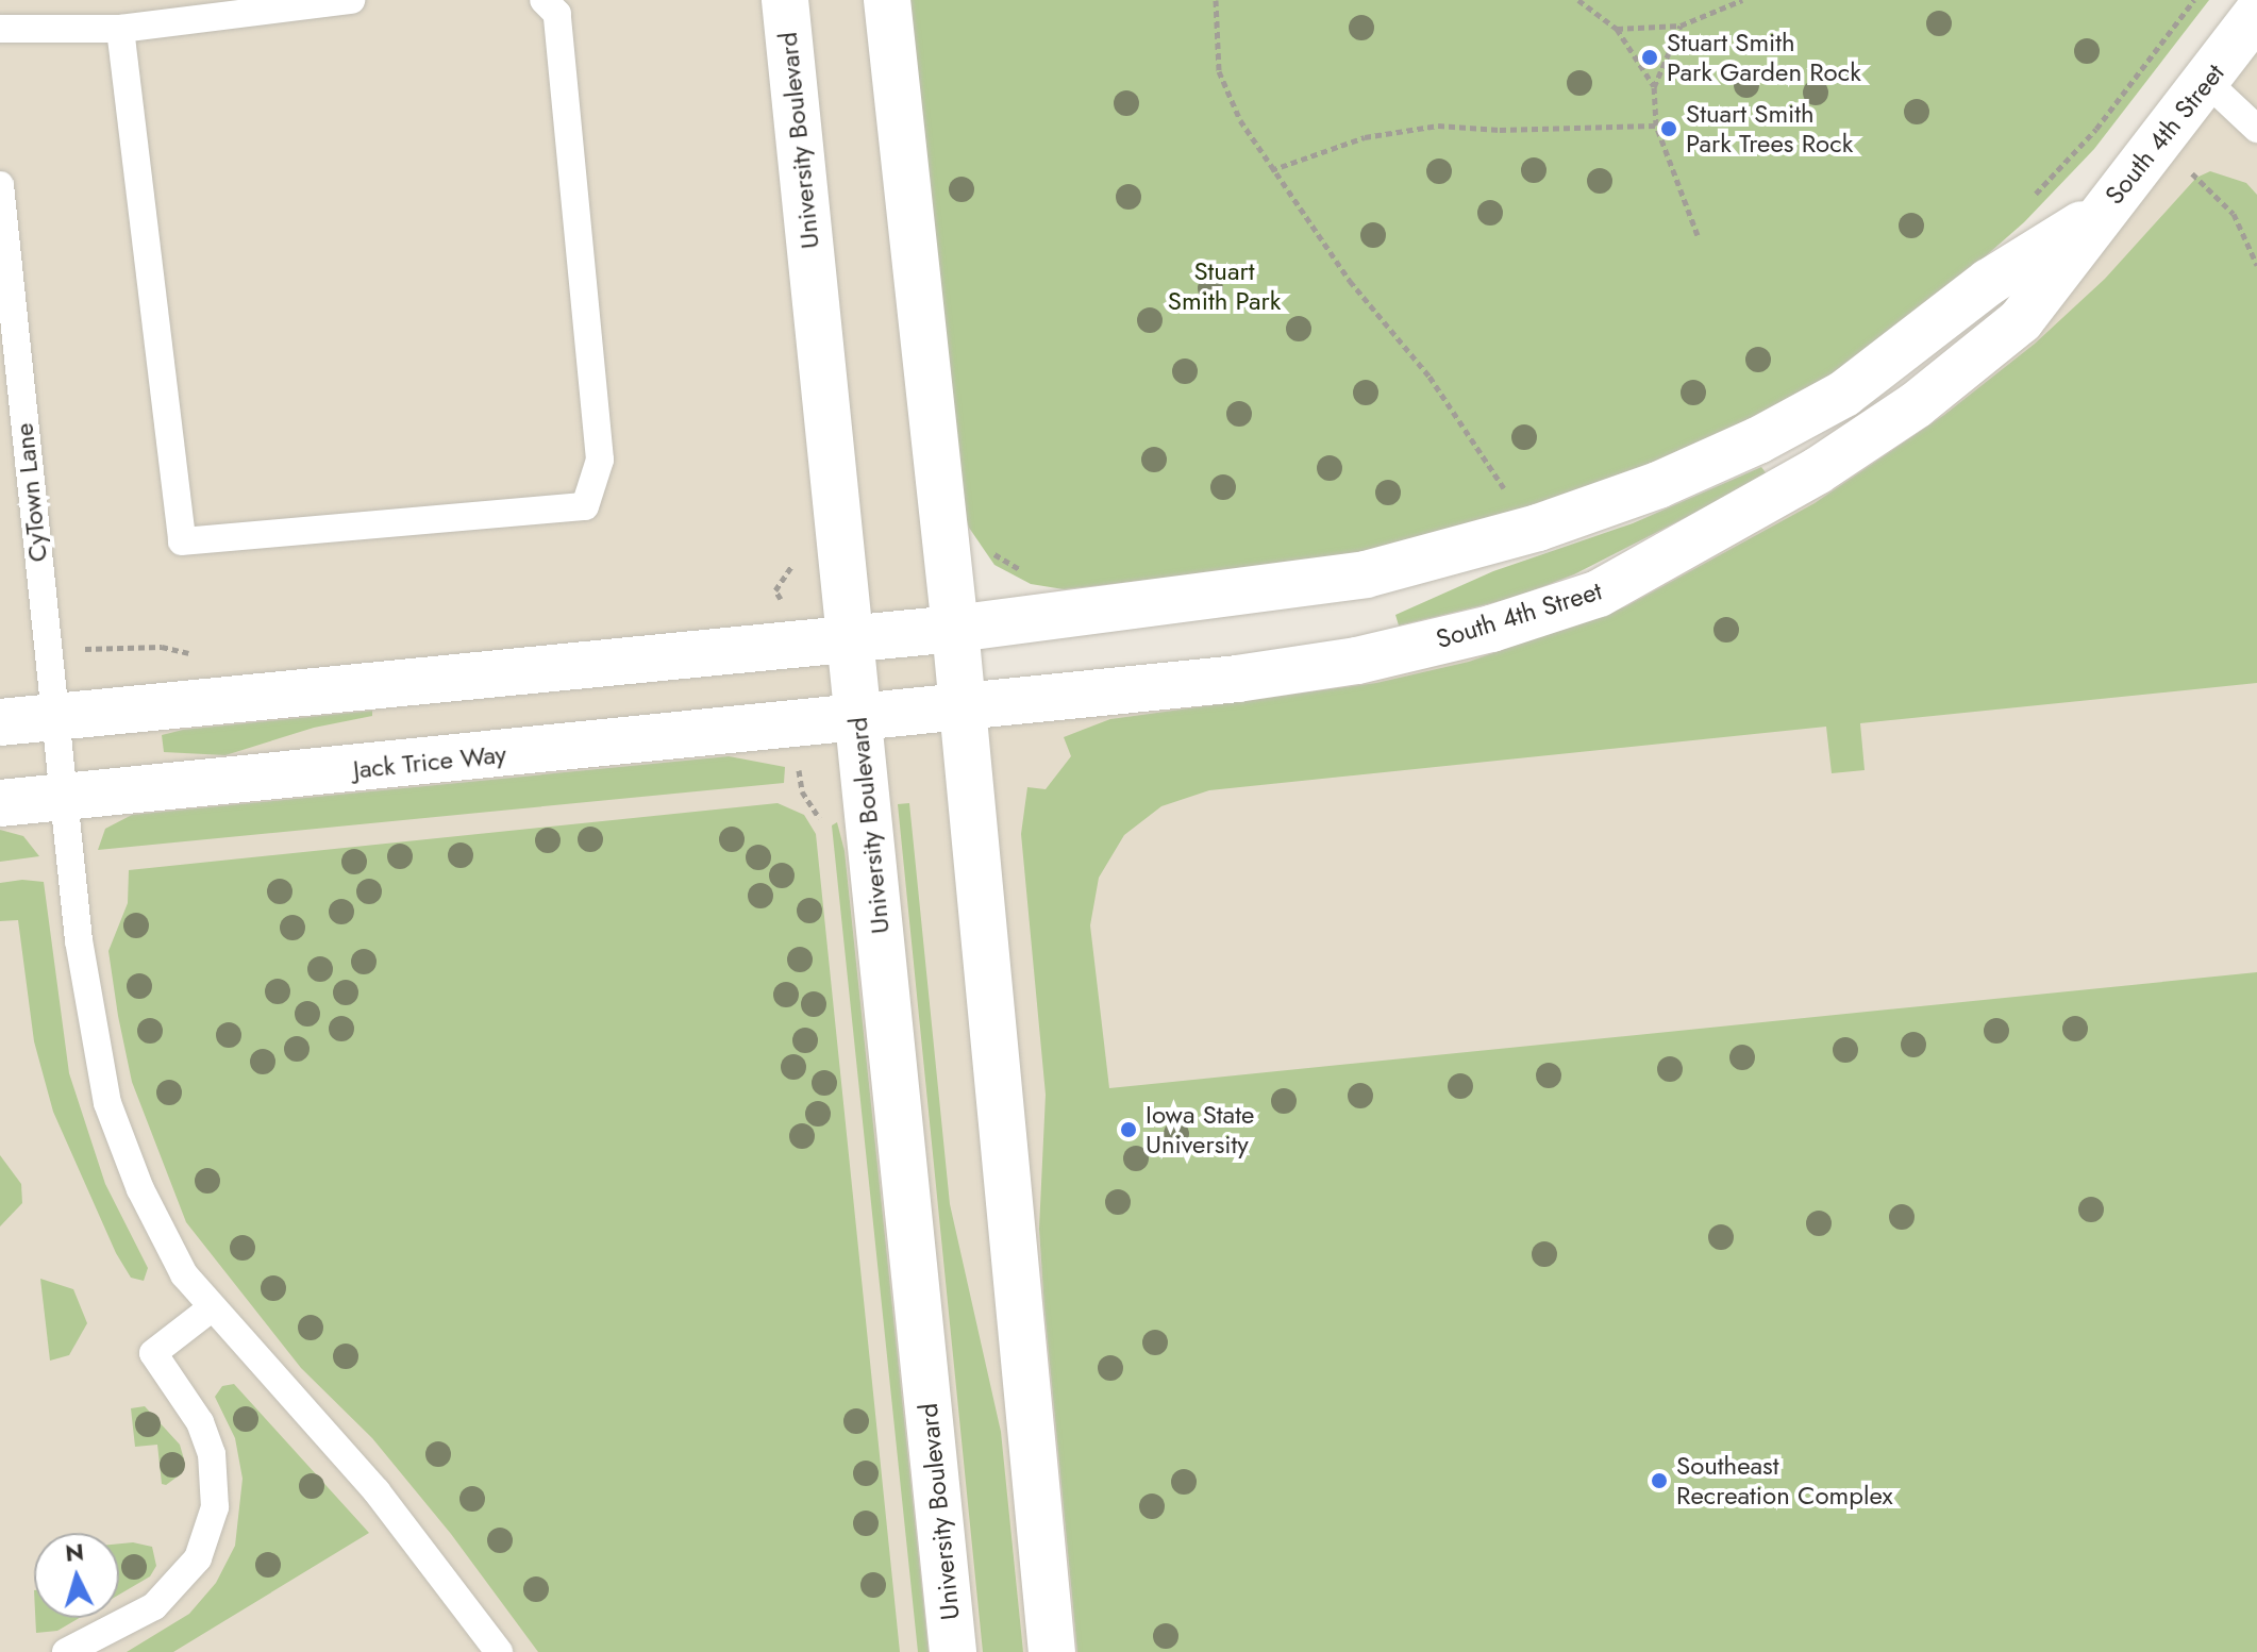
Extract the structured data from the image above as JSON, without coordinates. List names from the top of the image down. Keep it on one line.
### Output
{"streets":{"main road":["South 4th Street","University Boulevard","Jack Trice Way"],"lane":["CyTown Lane"]},"crossings":[["South 4th Street","University Boulevard"],["South 4th Street","Jack Trice Way"],["University Boulevard","Jack Trice Way"],["CyTown Lane","Jack Trice Way"]],"parks":["Stuart Smith Park"],"places":["Stuart Smith Park Garden Rock","Stuart Smith Park Trees Rock","Iowa State University","Southeast Recreation Complex"],"north":"top"}
